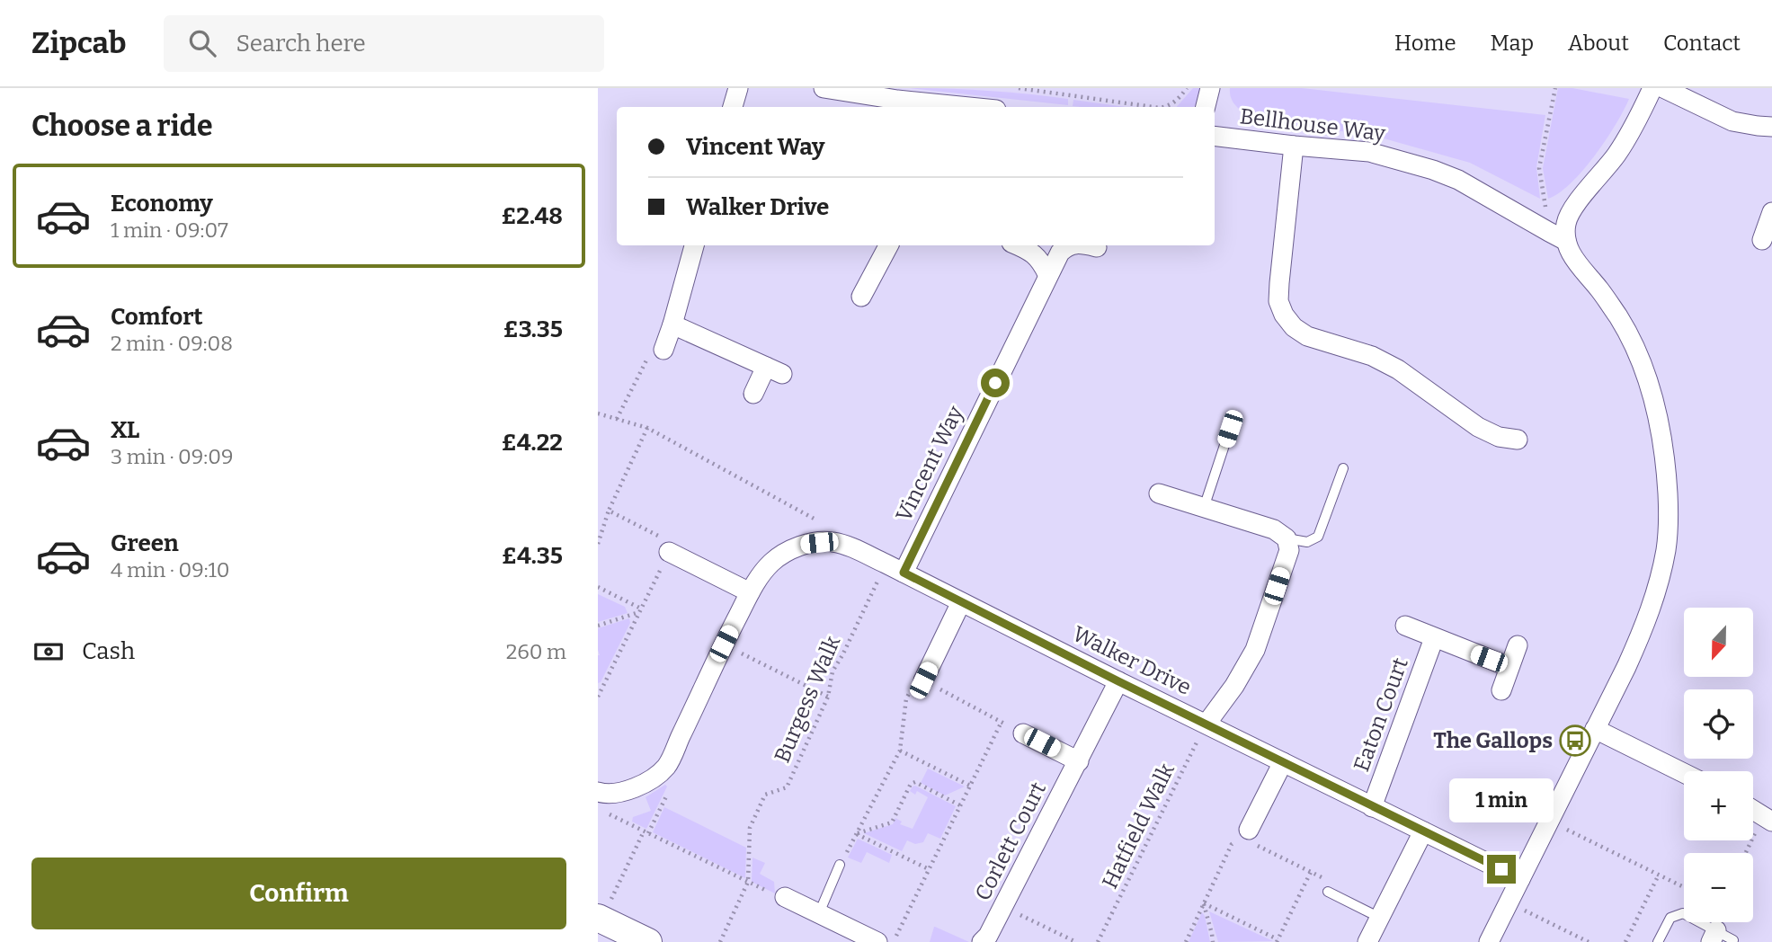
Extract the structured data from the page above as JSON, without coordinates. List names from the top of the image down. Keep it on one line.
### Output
{"streets":{"street":["Bellhouse Way","Vincent Way","Walker Drive","Eaton Court","Corlett Court"],"path":["Burgess Walk","Hatfield Walk"]},"crossings":[["Vincent Way","Walker Drive"],["Walker Drive","Burgess Walk"],["Walker Drive","Eaton Court"],["Walker Drive","Hatfield Walk"],["Walker Drive","Corlett Court"]],"places":{"bus stop":["The Gallops"]},"north":"bottom","page":{"header":"Zipcab","search":"Search here","nav":["Home","Map","About","Contact"],"heading":"Choose a ride","banner":["Vincent Way","Walker Drive"],"list":[{"name":"Economy","note":"1 min · 09:07","value":"£2.48"},{"name":"Comfort","note":"2 min · 09:08","value":"£3.35"},{"name":"XL","note":"3 min · 09:09","value":"£4.22"},{"name":"Green","note":"4 min · 09:10","value":"£4.35"}],"map_buttons":["+","−"],"pay":["Cash","260 m"],"bubble":"1 min","buttons":"Confirm"}}
